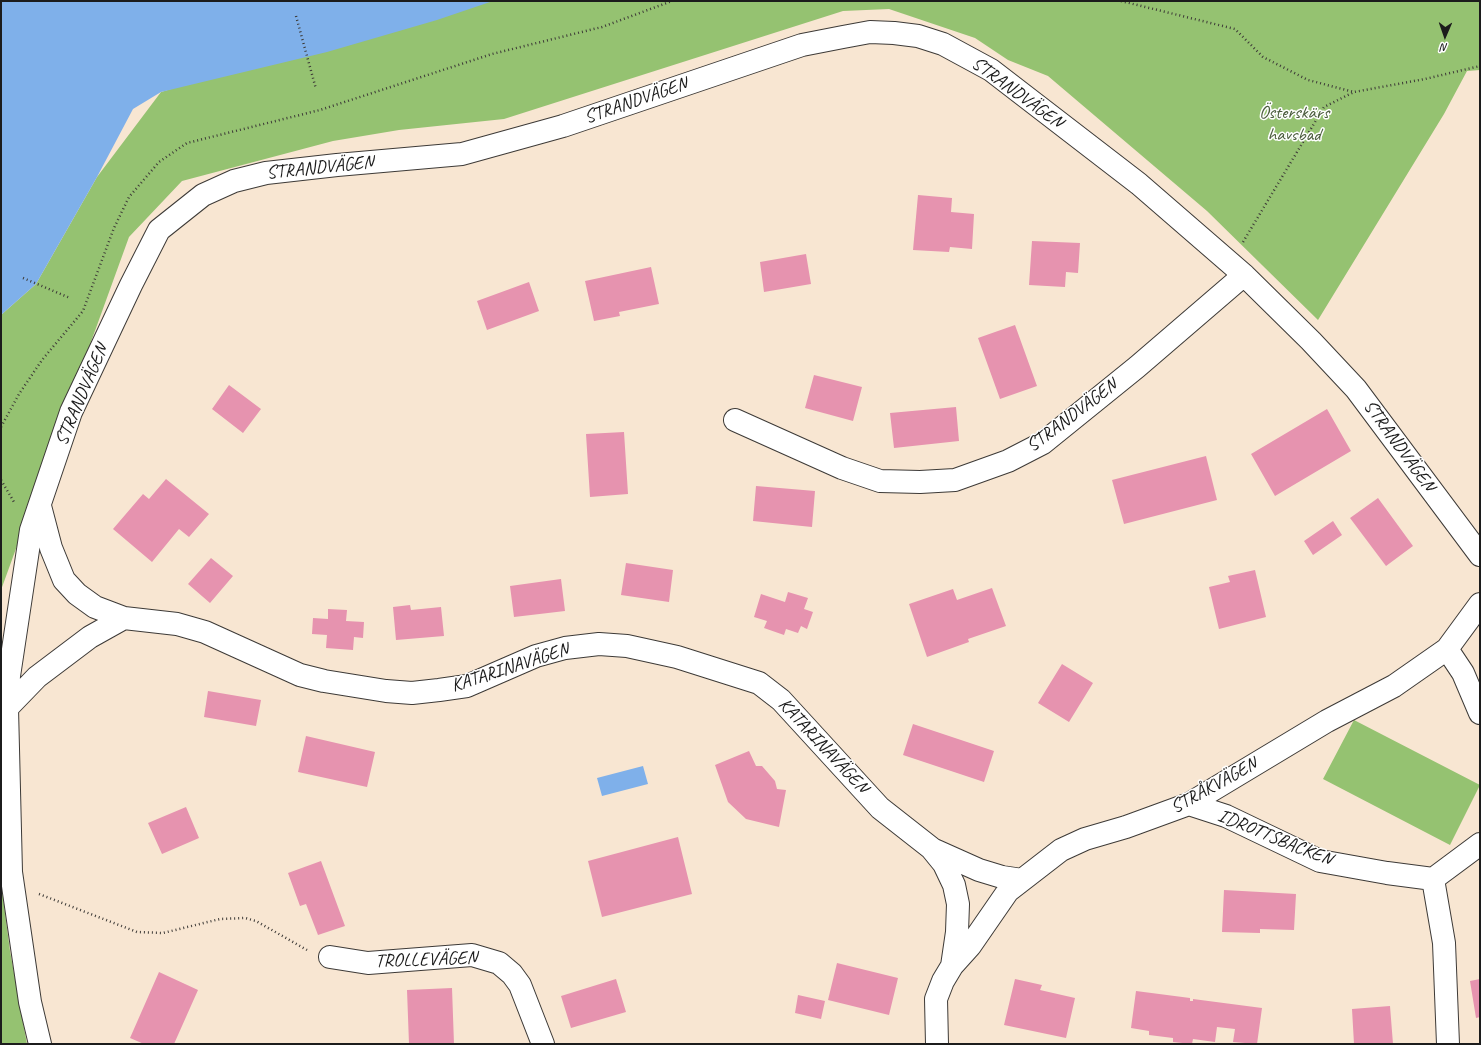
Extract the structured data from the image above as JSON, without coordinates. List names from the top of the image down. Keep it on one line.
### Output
{"streets":{"street":["STRANDVÄGEN","KATARINAVÄGEN","STRÅKVÄGEN","IDROTTSBACKEN","TROLLEVÄGEN"]},"crossings":[["STRANDVÄGEN","KATARINAVÄGEN"],["KATARINAVÄGEN","STRÅKVÄGEN"],["STRÅKVÄGEN","IDROTTSBACKEN"]],"parks":["Österskärs havsbad"],"north":"bottom"}
